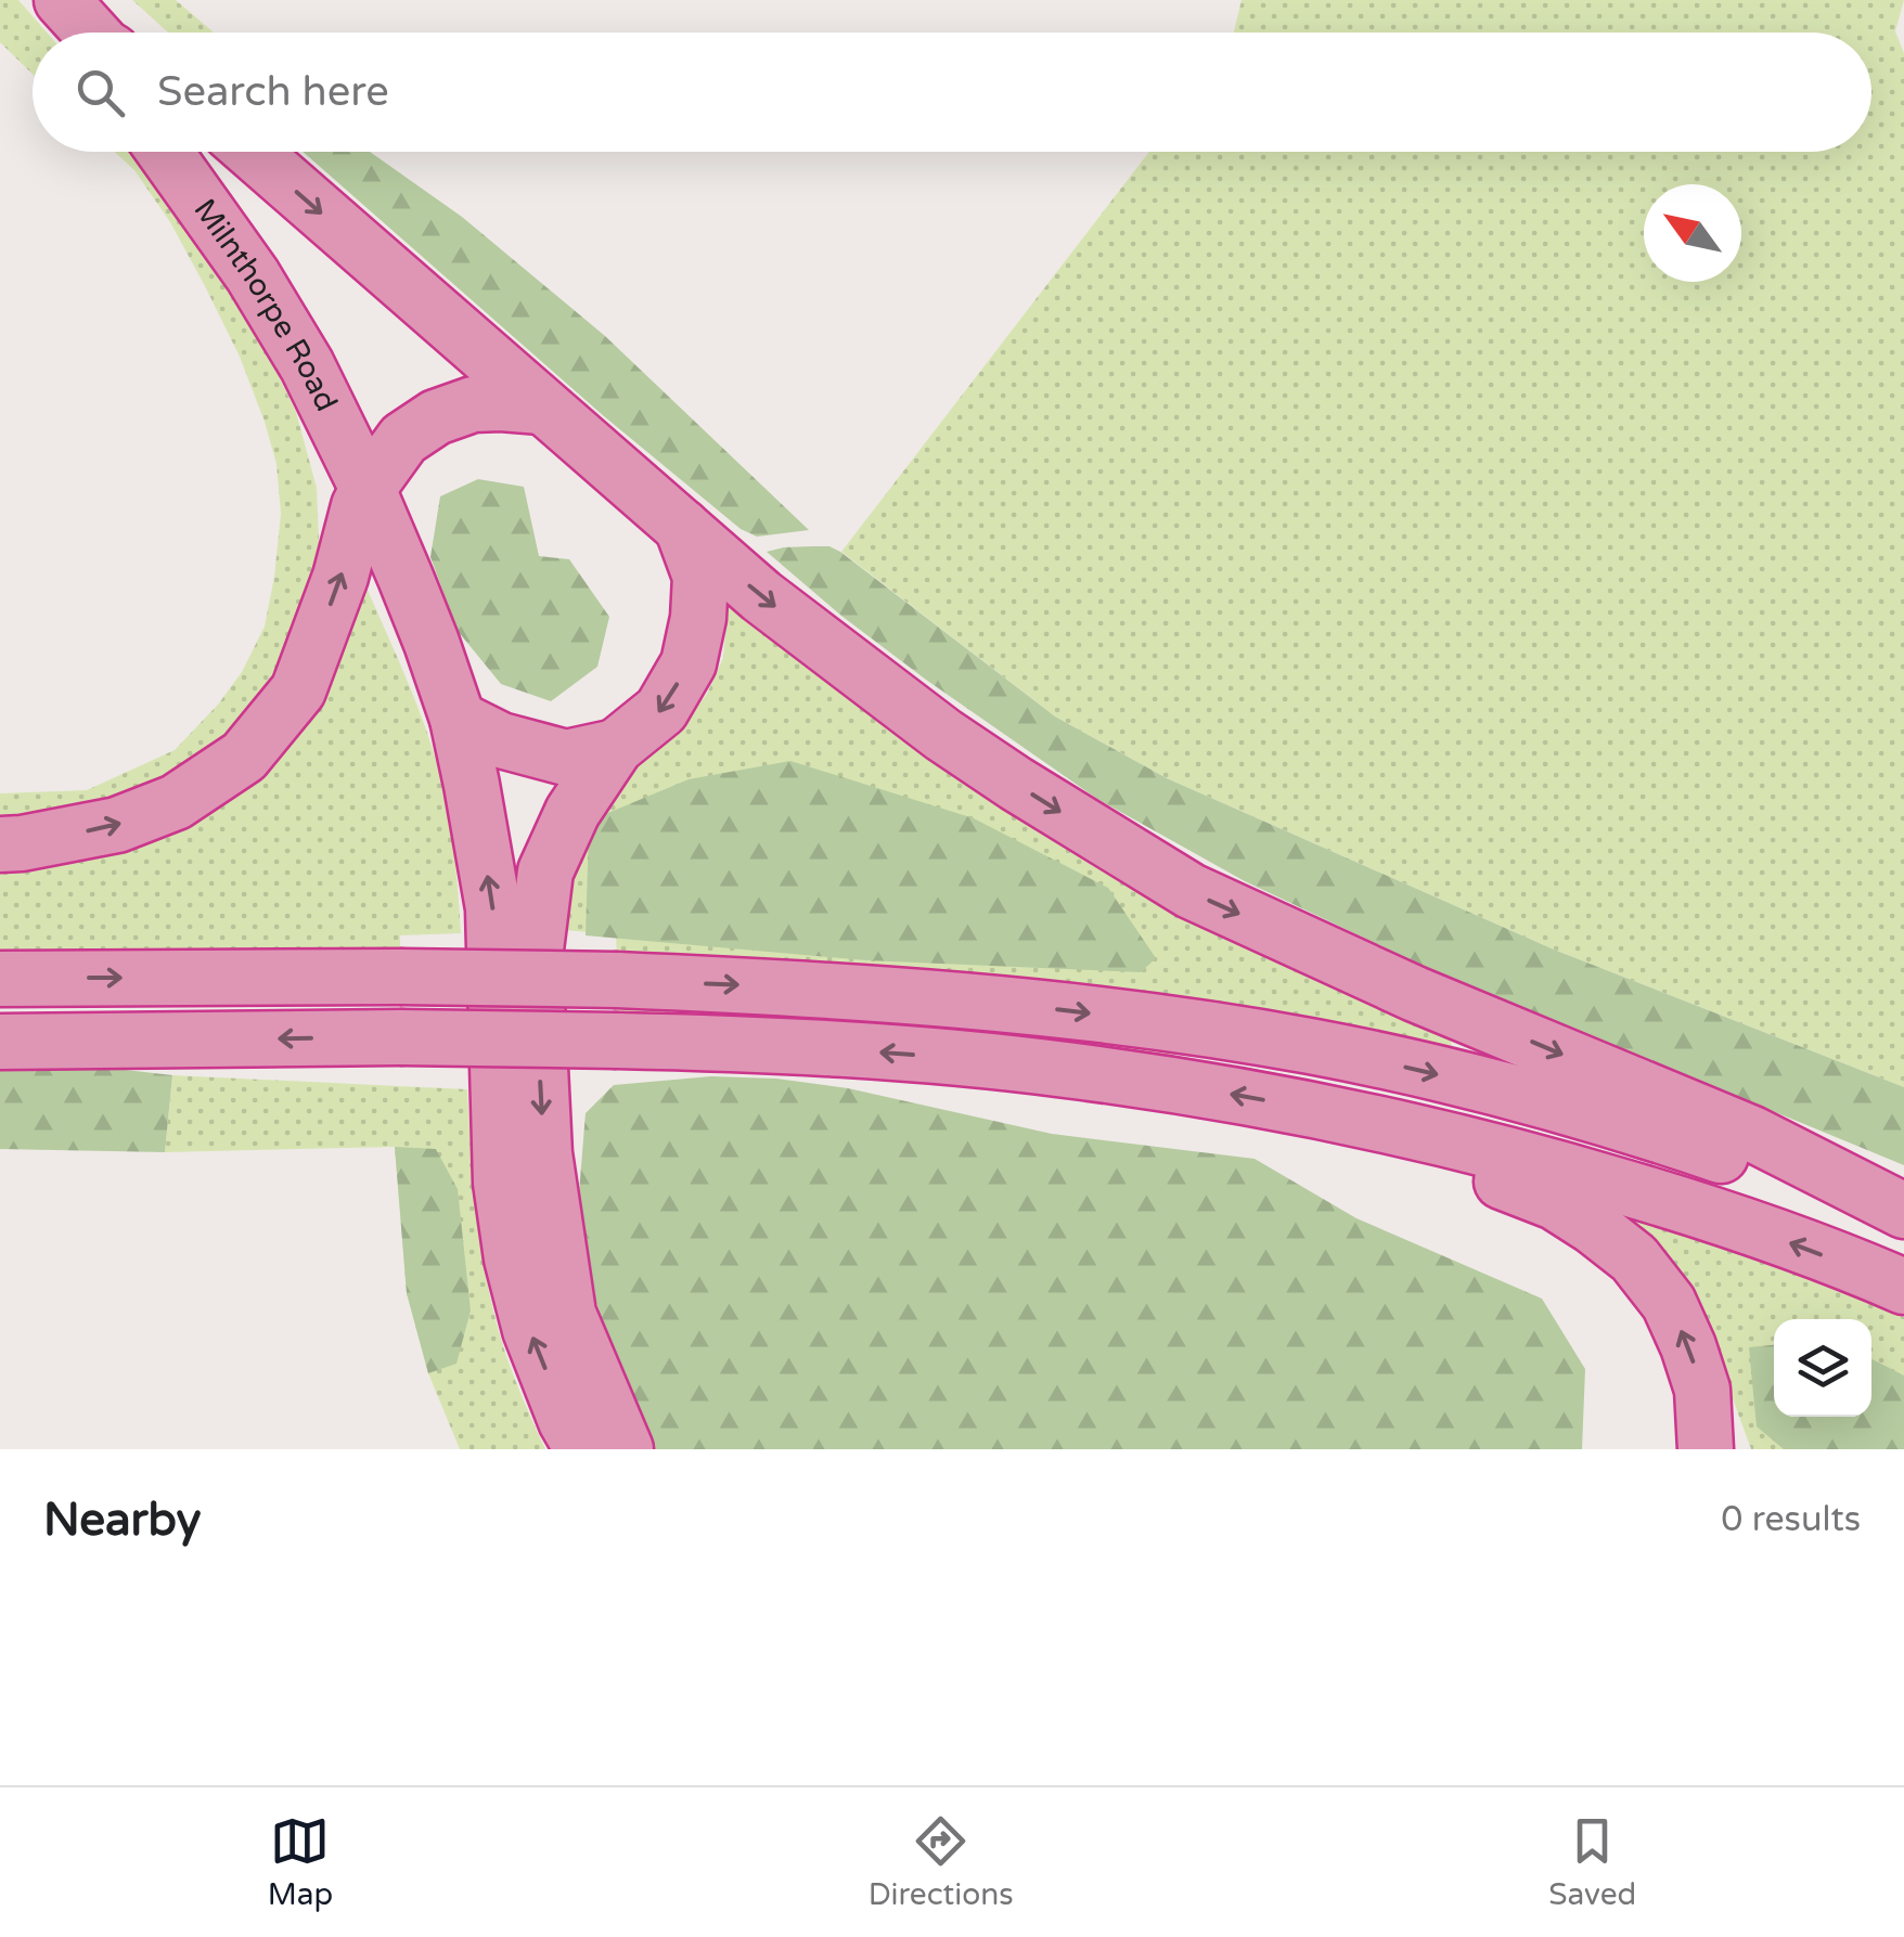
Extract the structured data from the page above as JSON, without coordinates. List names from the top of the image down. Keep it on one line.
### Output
{"streets":{"highway":["Milnthorpe Road"]},"north":"top left","page":{"search":"Search here","heading":["Nearby","0 results"],"nav":["Map","Directions","Saved"]}}
